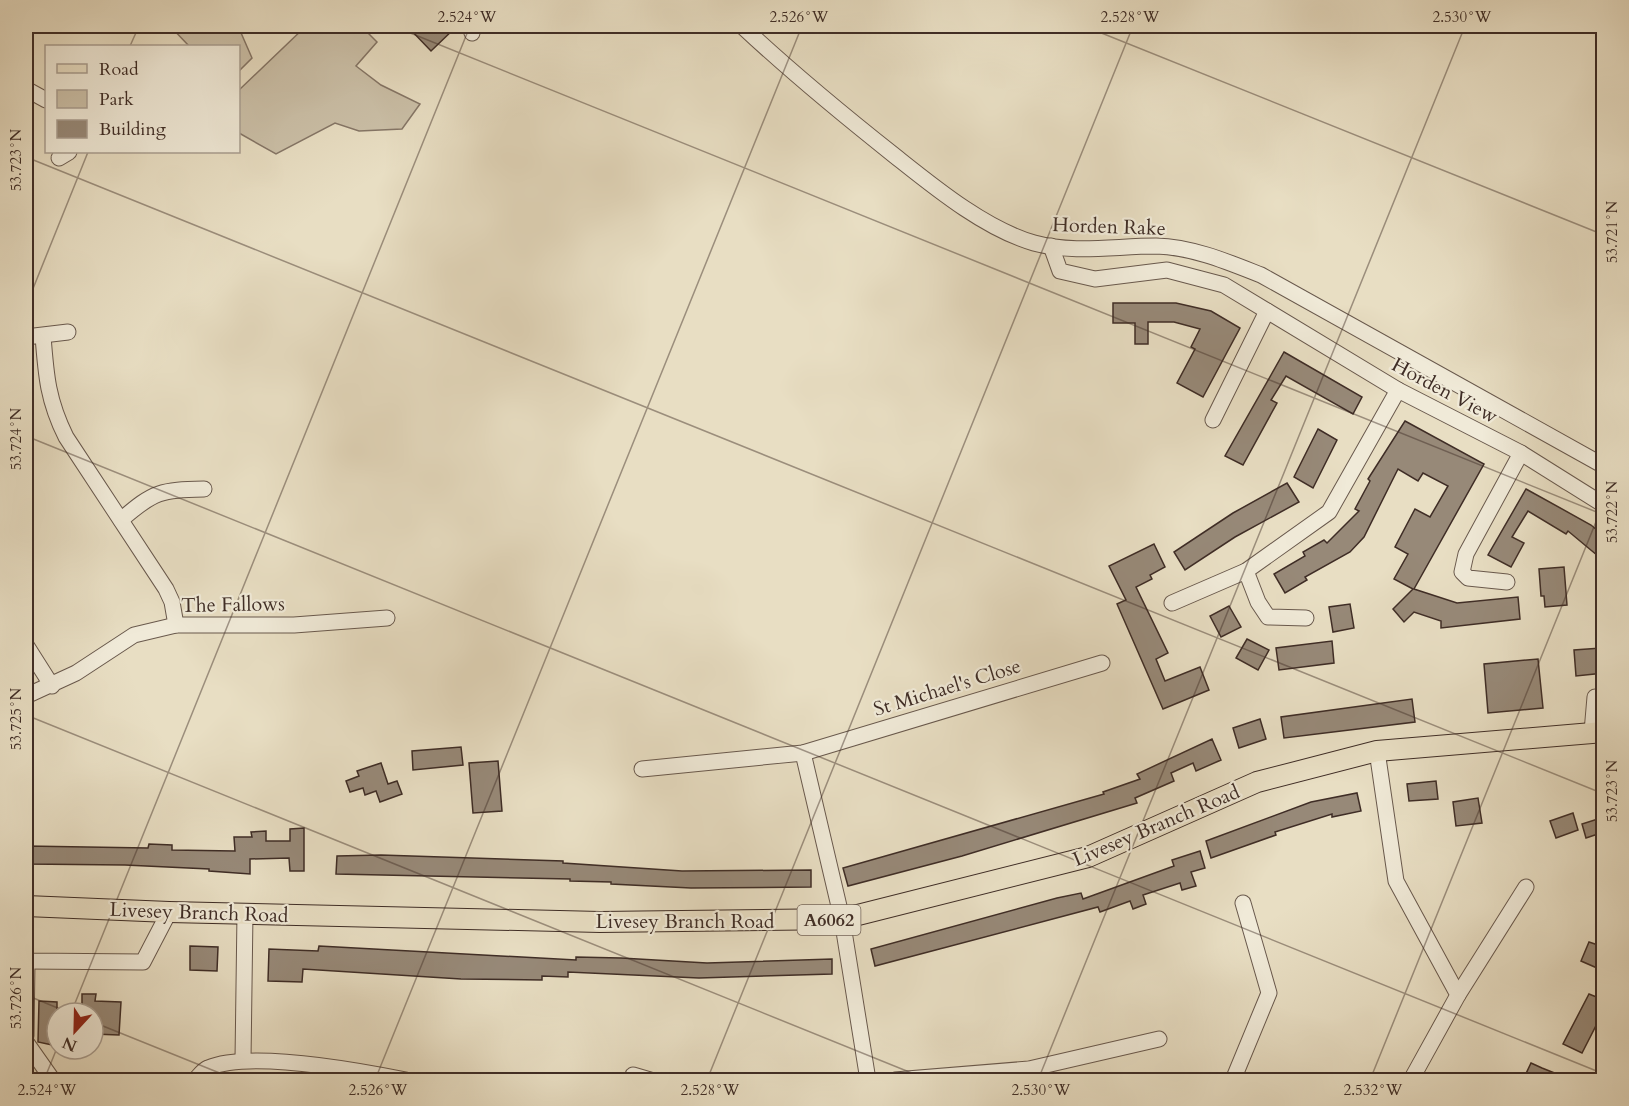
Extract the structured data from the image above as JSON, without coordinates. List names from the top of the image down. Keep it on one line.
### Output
{"streets":{"main road":["Livesey Branch Road","A6062"],"street":["Horden Rake","Horden View","The Fallows","St Michael's Close"]},"crossings":[["Horden Rake","Horden View"]],"legend":["Road","Park","Building"],"north":"bottom","coordinates":["2.524°W","2.526°W","2.528°W","2.530°W","53.723°N","53.721°N","53.724°N","53.722°N","53.725°N","53.726°N","2.532°W"]}
